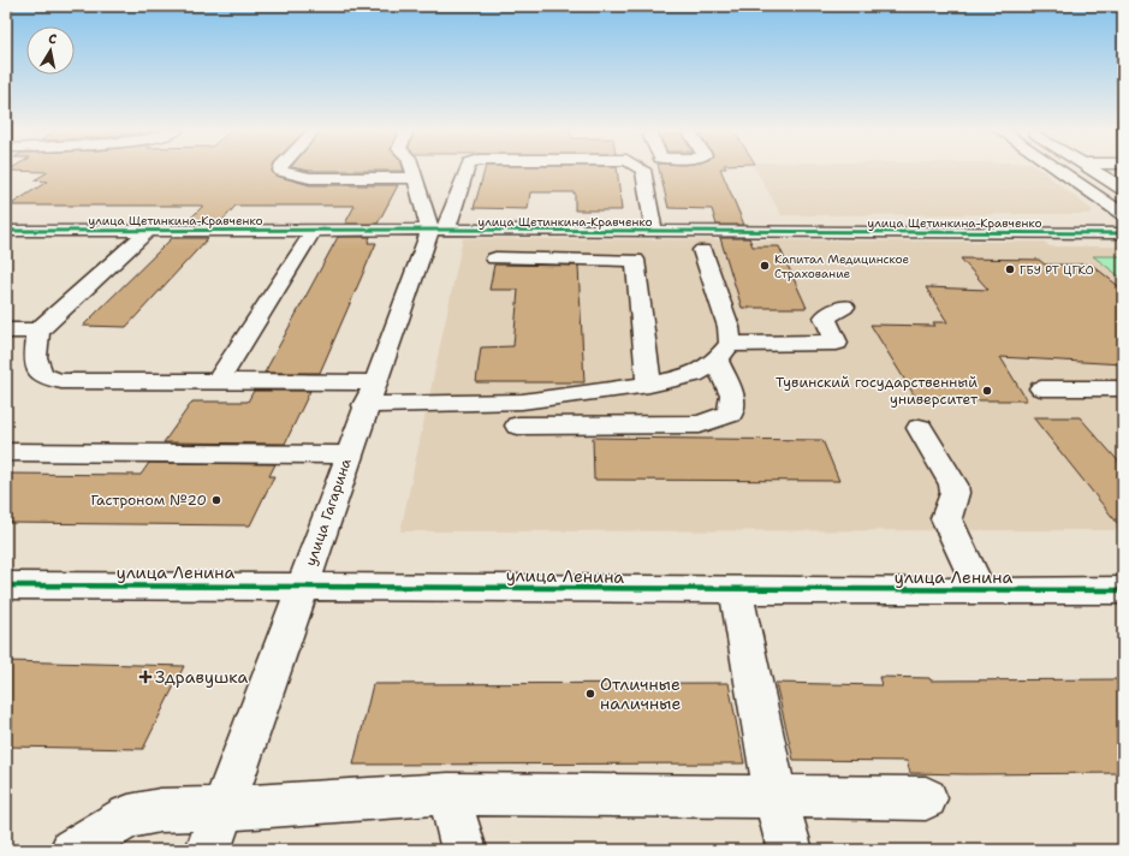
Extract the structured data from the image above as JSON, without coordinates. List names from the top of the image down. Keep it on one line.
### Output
{"streets":{"street":["улица Щетинкина-Кравченко","улица Гагарина","улица Ленина"]},"crossings":[["улица Щетинкина-Кравченко","улица Гагарина"],["улица Гагарина","улица Ленина"]],"places":{"other":["Капитал Медицинское Страхование","ГБУ РТ ЦГКО","Тувинский государственный университет","Гастроном №20","Отличные наличные"],"health":["Здравушка"]},"north":"top"}
